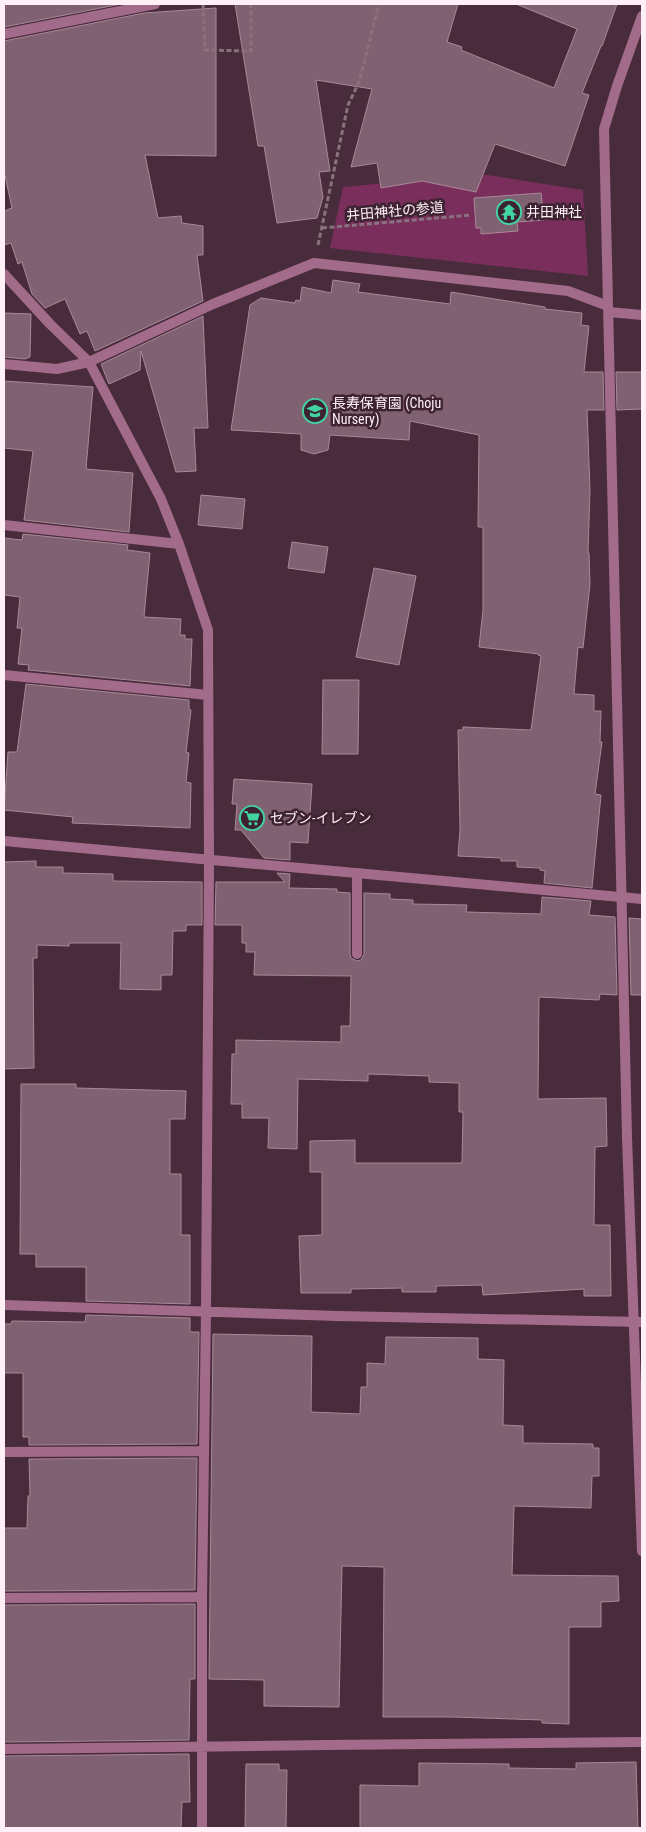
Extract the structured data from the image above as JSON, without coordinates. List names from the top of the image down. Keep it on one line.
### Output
{"streets":{"path":["井田神社の参道"]},"places":{"temple":["井田神社"],"school or university":["長寿保育園 (Choju Nursery)"],"supermarket":["セブン-イレブン"]}}
